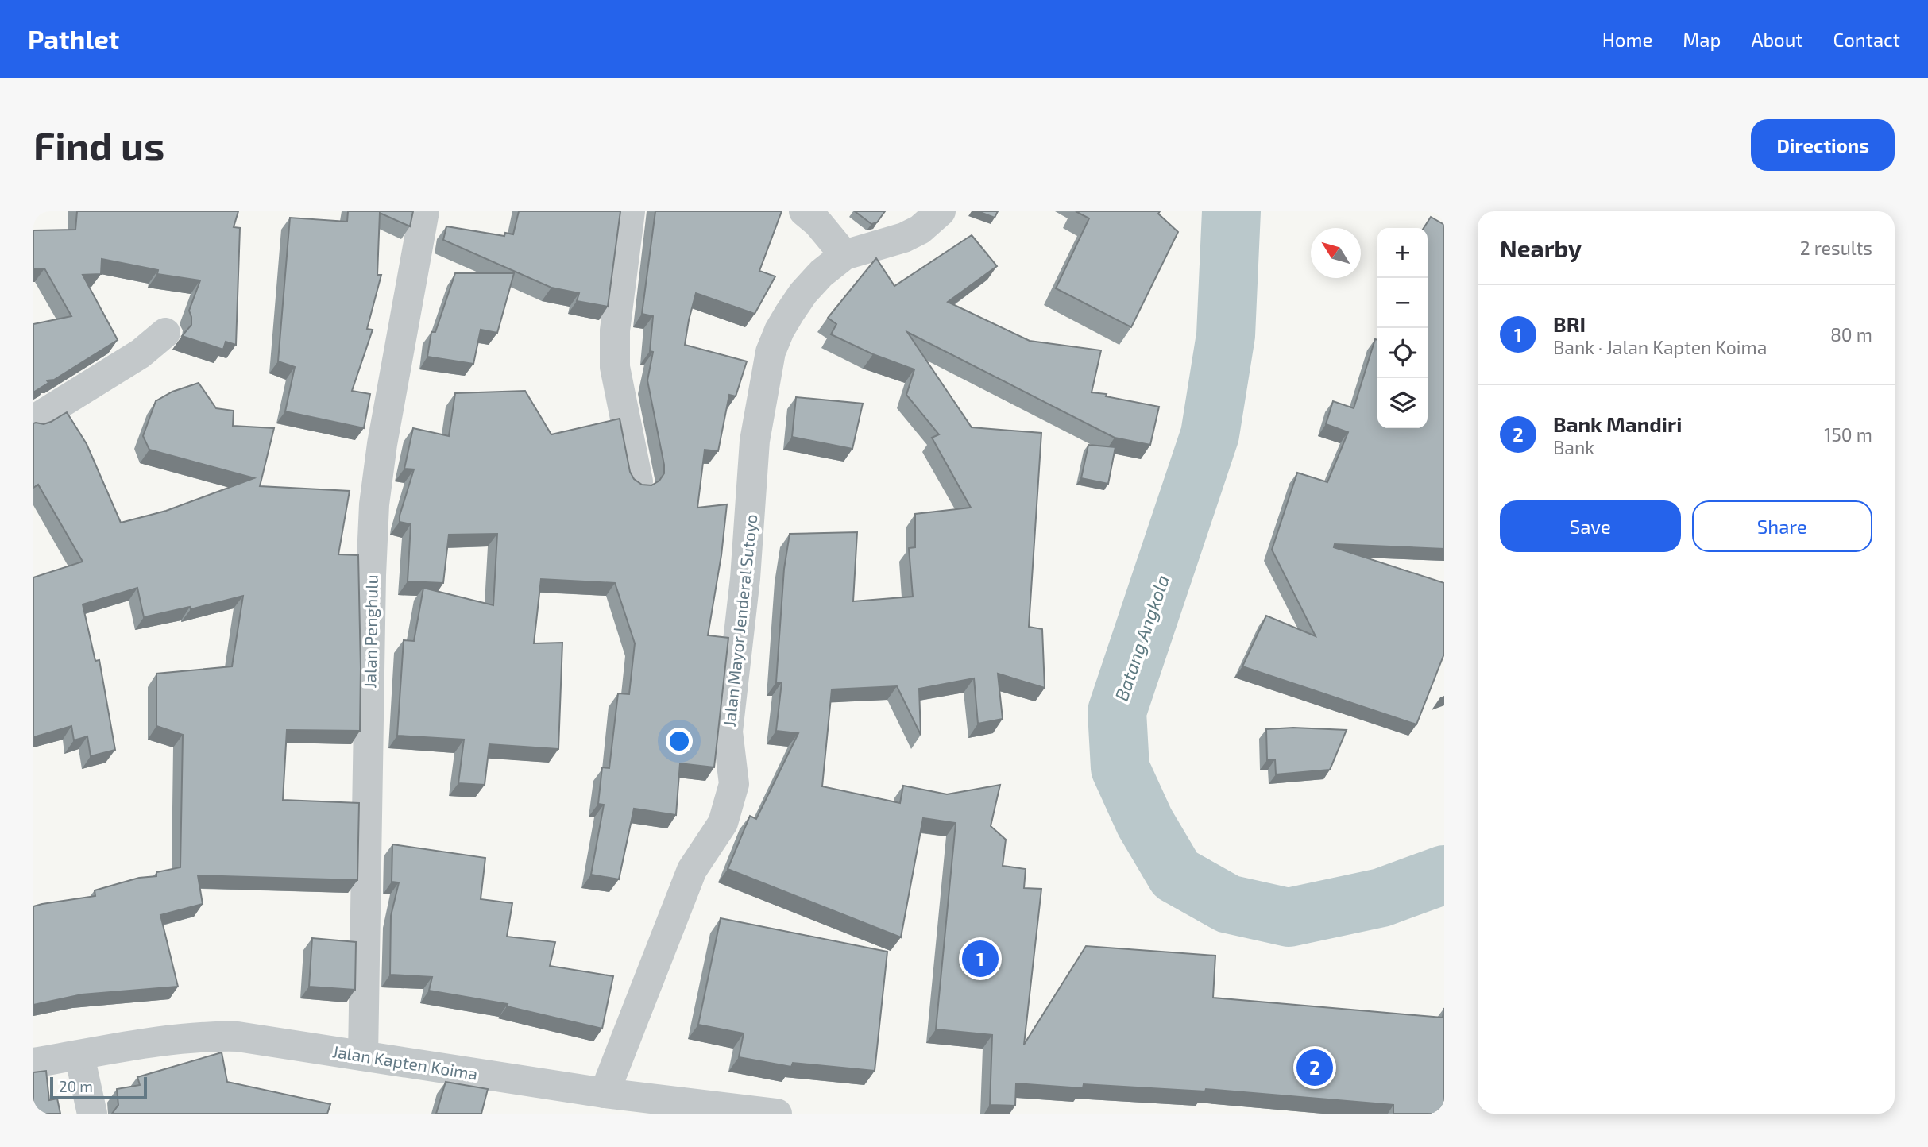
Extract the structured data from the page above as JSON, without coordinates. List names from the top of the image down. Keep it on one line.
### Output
{"streets":{"street":["Jalan Mayor Jenderal Sutoyo","Jalan Penghulu","Jalan Kapten Koima"]},"crossings":[["Jalan Mayor Jenderal Sutoyo","Jalan Kapten Koima"],["Jalan Penghulu","Jalan Kapten Koima"]],"water":["Batang Angkola"],"scale_bar":"20 m","north":"top left","page":{"header":"Pathlet","nav":["Home","Map","About","Contact"],"buttons":["Directions",["Save","Share"]],"title":"Find us","heading":["Nearby","2 results"],"map_buttons":["+","−"],"list":[{"mark":"1","name":"BRI","note":"Bank · Jalan Kapten Koima","value":"80 m"},{"mark":"2","name":"Bank Mandiri","note":"Bank","value":"150 m"}],"pins":["1","2"],"scale":"20 m"}}
